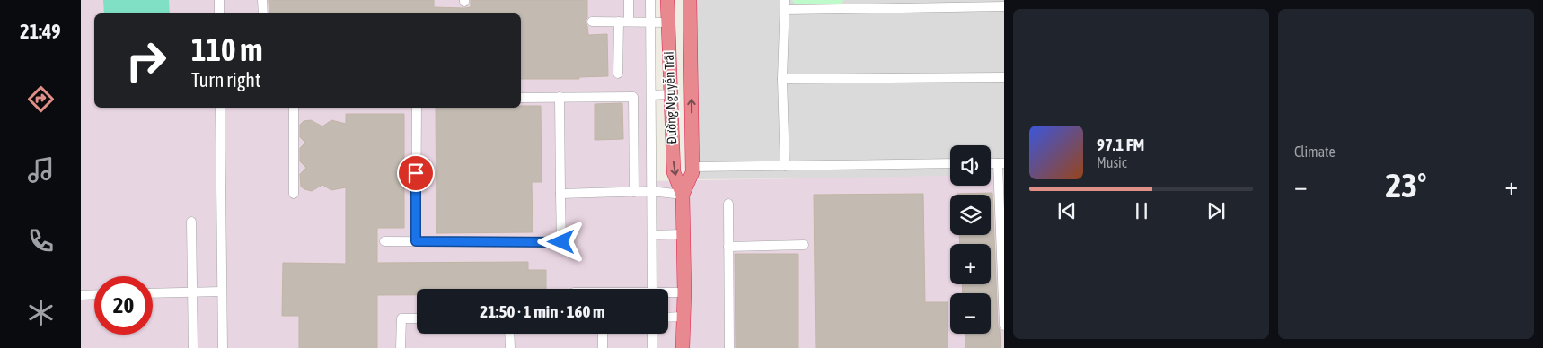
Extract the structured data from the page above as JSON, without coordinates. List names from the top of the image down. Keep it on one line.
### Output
{"streets":{"highway":["Đường Nguyễn Trãi"]},"page":{"tabs":"21:49","tile":"Climate","turn":["110 m","Turn right"],"song":["97.1 FM","Music"],"map_buttons":["+","−"],"heat":["−","23°","+"],"limit":"20","trip":"21:50 · 1 min · 160 m"}}
